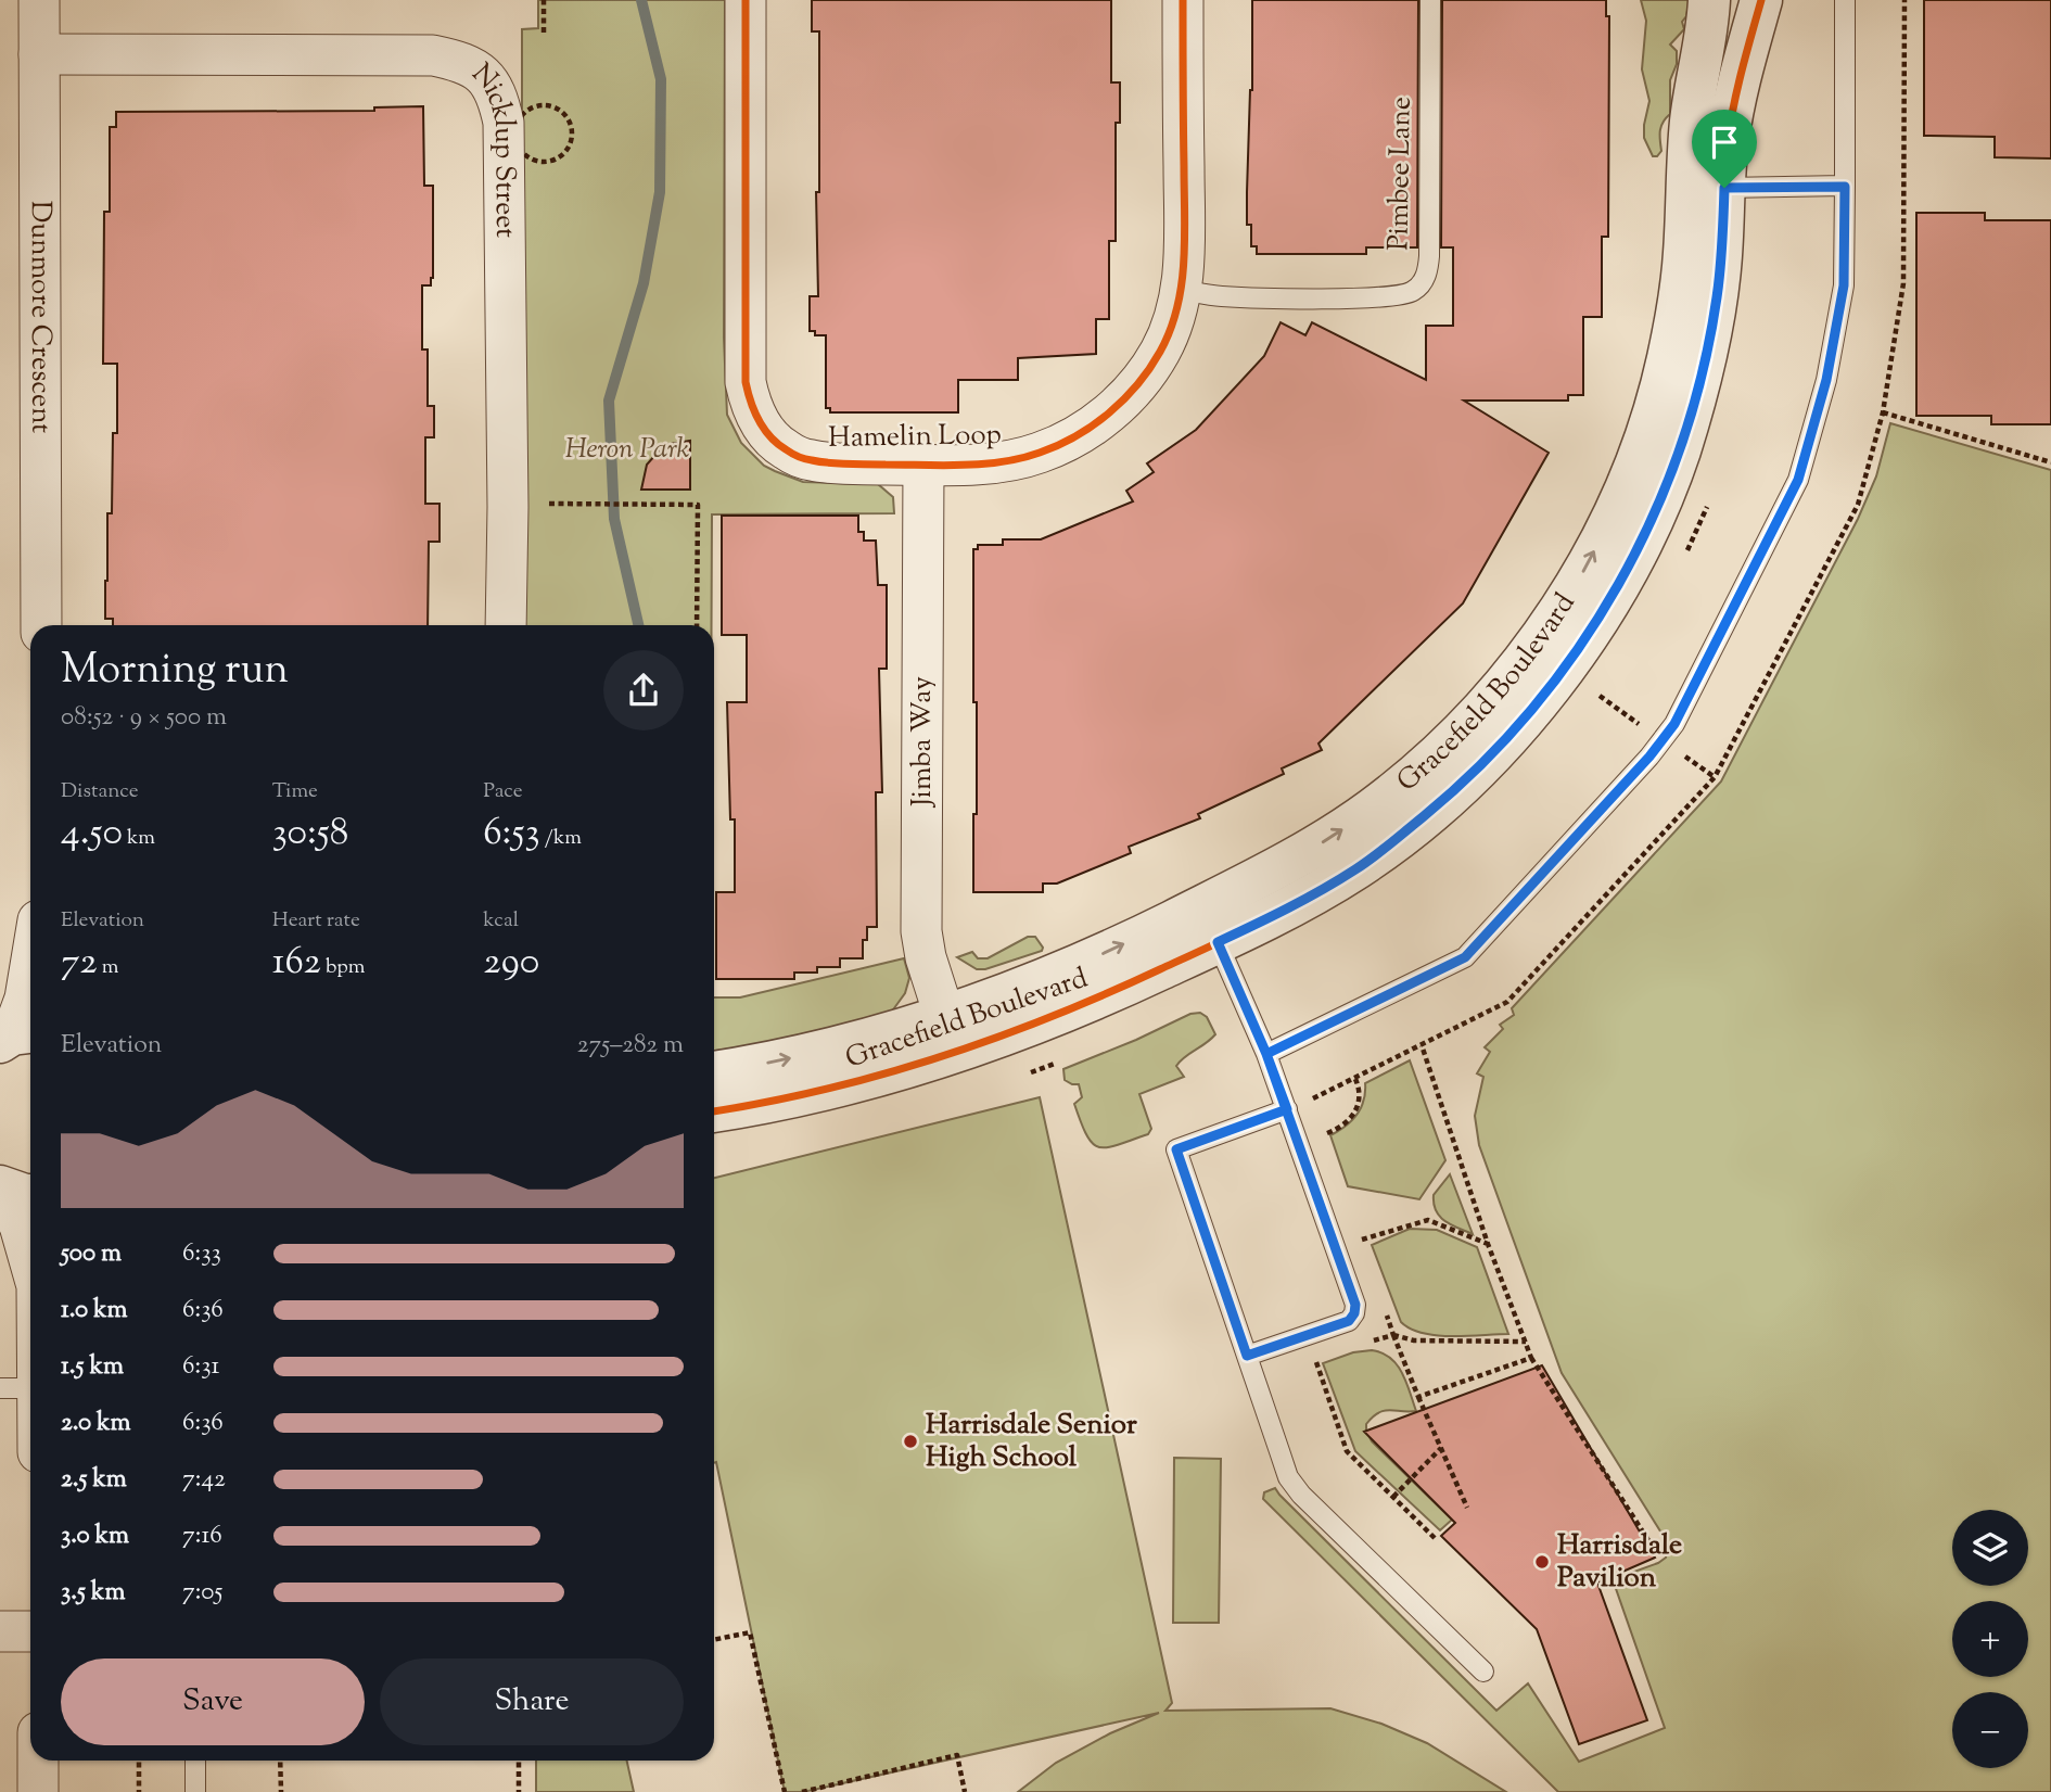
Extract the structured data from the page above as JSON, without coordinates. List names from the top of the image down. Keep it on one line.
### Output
{"streets":{"street":["Nicklup Street","Dunmore Crescent","Hamelin Loop","Gracefield Boulevard","Jimba Way"],"lane":["Pimbee Lane"]},"crossings":[["Nicklup Street","Dunmore Crescent"],["Pimbee Lane","Hamelin Loop"],["Hamelin Loop","Jimba Way"],["Gracefield Boulevard","Jimba Way"]],"parks":["Heron Park"],"places":["Harrisdale Senior High School","Harrisdale Pavilion"],"page":{"heading":["Morning run","08:52 · 9 × 500 m"],"stats":[["Distance","4.50 km"],["Time","30:58"],["Pace","6:53 /km"],["Elevation","72 m"],["Heart rate","162 bpm"],["kcal","290"]],"chart":["Elevation","275–282 m"],"list":[{"name":"500 m","note":"6:33"},{"name":"1.0 km","note":"6:36"},{"name":"1.5 km","note":"6:31"},{"name":"2.0 km","note":"6:36"},{"name":"2.5 km","note":"7:42"},{"name":"3.0 km","note":"7:16"},{"name":"3.5 km","note":"7:05"}],"map_buttons":["+","−"],"buttons":["Save","Share"]}}
